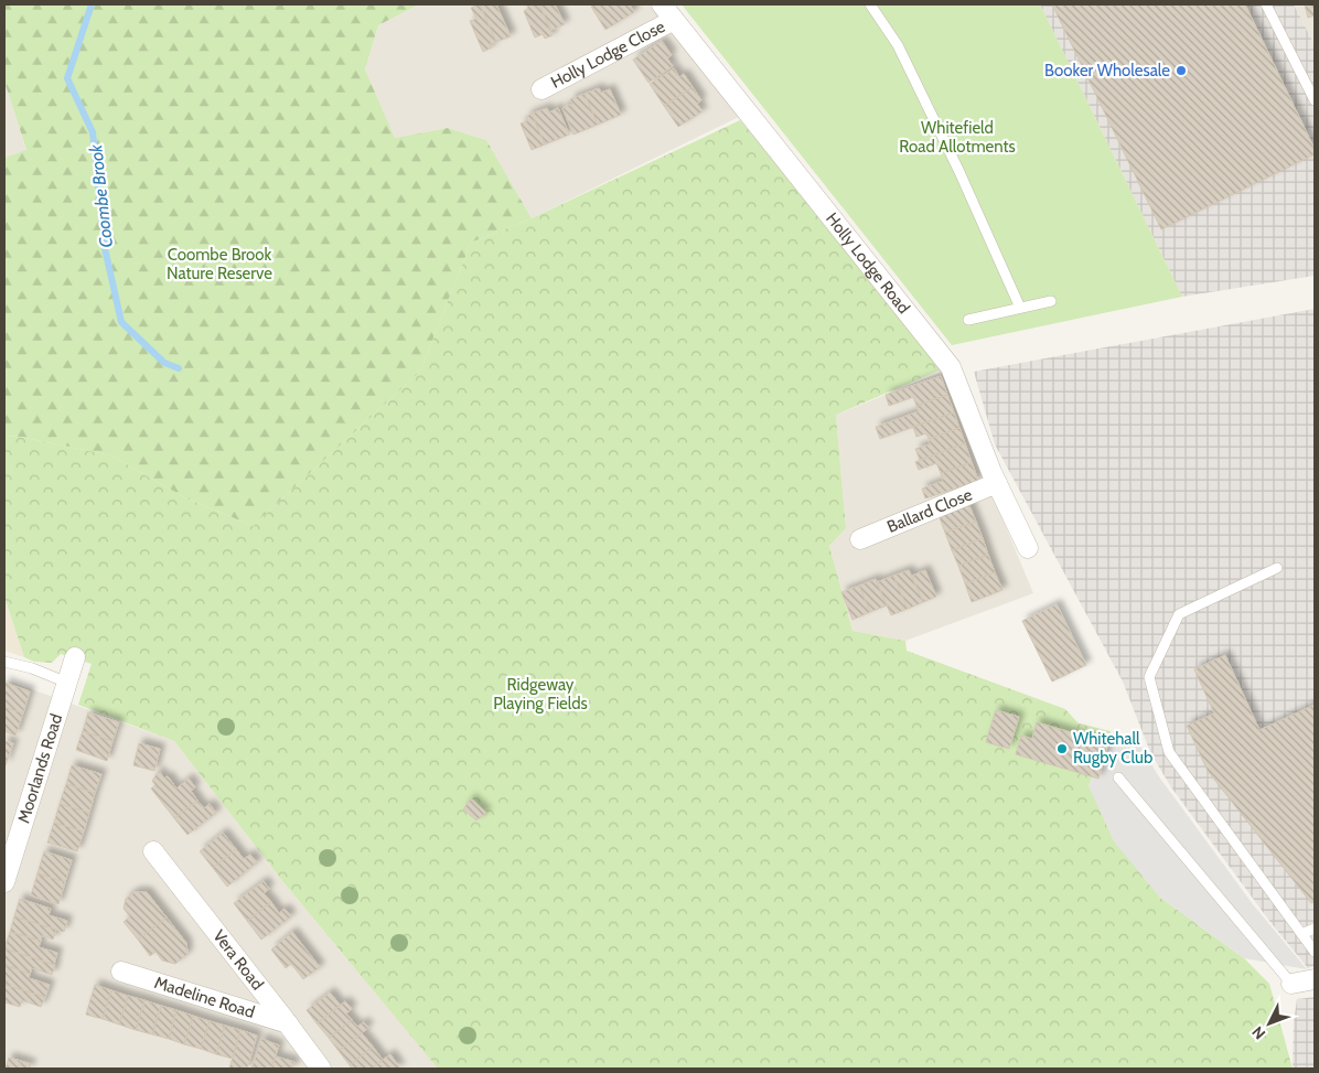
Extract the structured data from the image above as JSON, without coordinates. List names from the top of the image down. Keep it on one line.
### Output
{"streets":{"street":["Holly Lodge Close","Holly Lodge Road","Ballard Close","Moorlands Road","Vera Road","Madeline Road"]},"crossings":[["Holly Lodge Close","Holly Lodge Road"],["Holly Lodge Road","Ballard Close"],["Vera Road","Madeline Road"]],"water":["Coombe Brook"],"parks":["Whitefield Road Allotments","Coombe Brook Nature Reserve","Ridgeway Playing Fields"],"places":["Booker Wholesale","Whitehall Rugby Club"],"north":"bottom left"}
